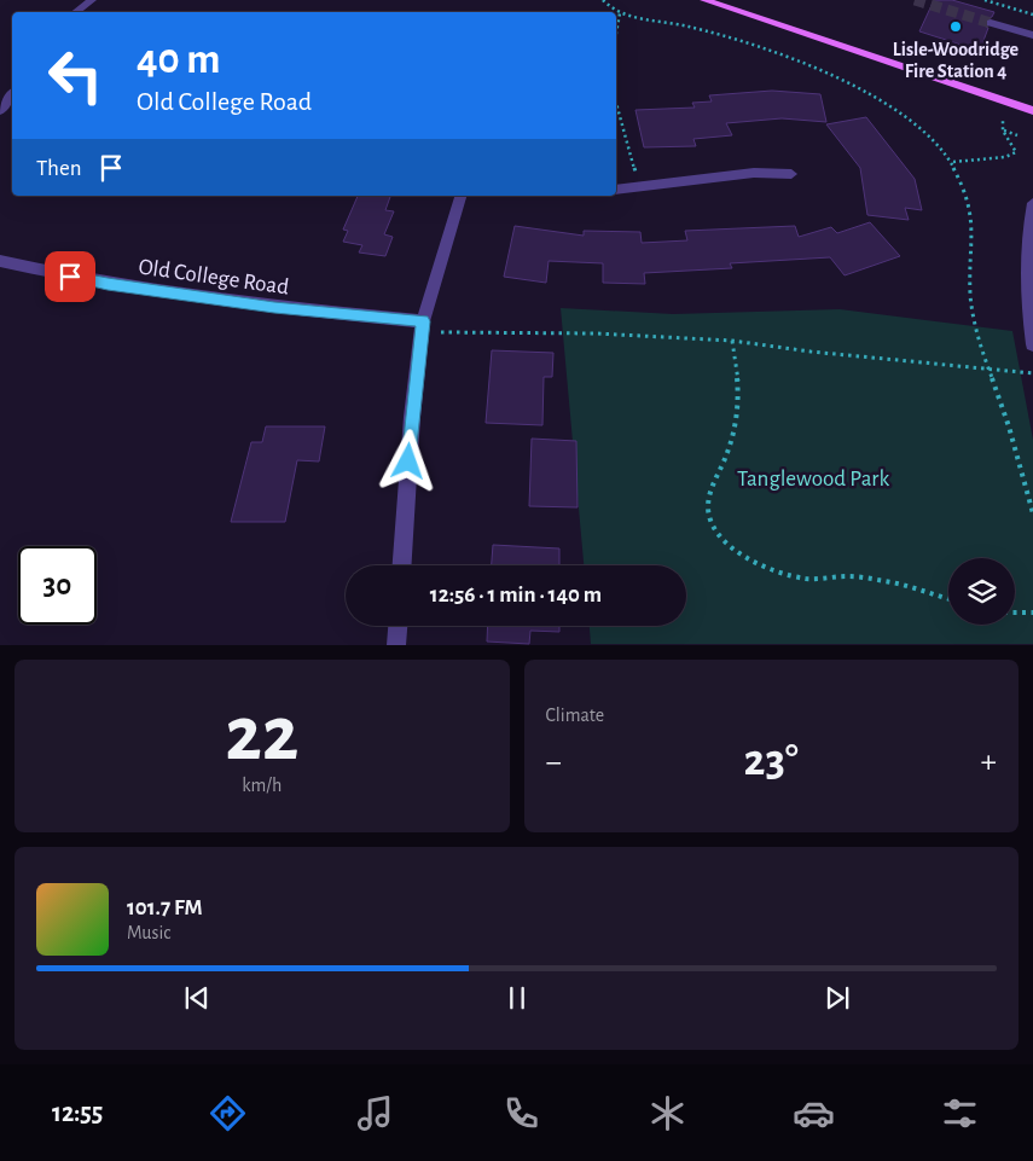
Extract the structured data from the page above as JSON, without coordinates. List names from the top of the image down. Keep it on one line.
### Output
{"streets":{"street":["Old College Road"]},"parks":["Tanglewood Park"],"places":["Lisle-Woodridge Fire Station 4"],"page":{"turn":["40 m","Old College Road"],"then":"Then","limit":"30","trip":"12:56 · 1 min · 140 m","tile":[["22","km/h"],"Climate"],"heat":["−","23°","+"],"song":["101.7 FM","Music"],"tabs":"12:55"}}
